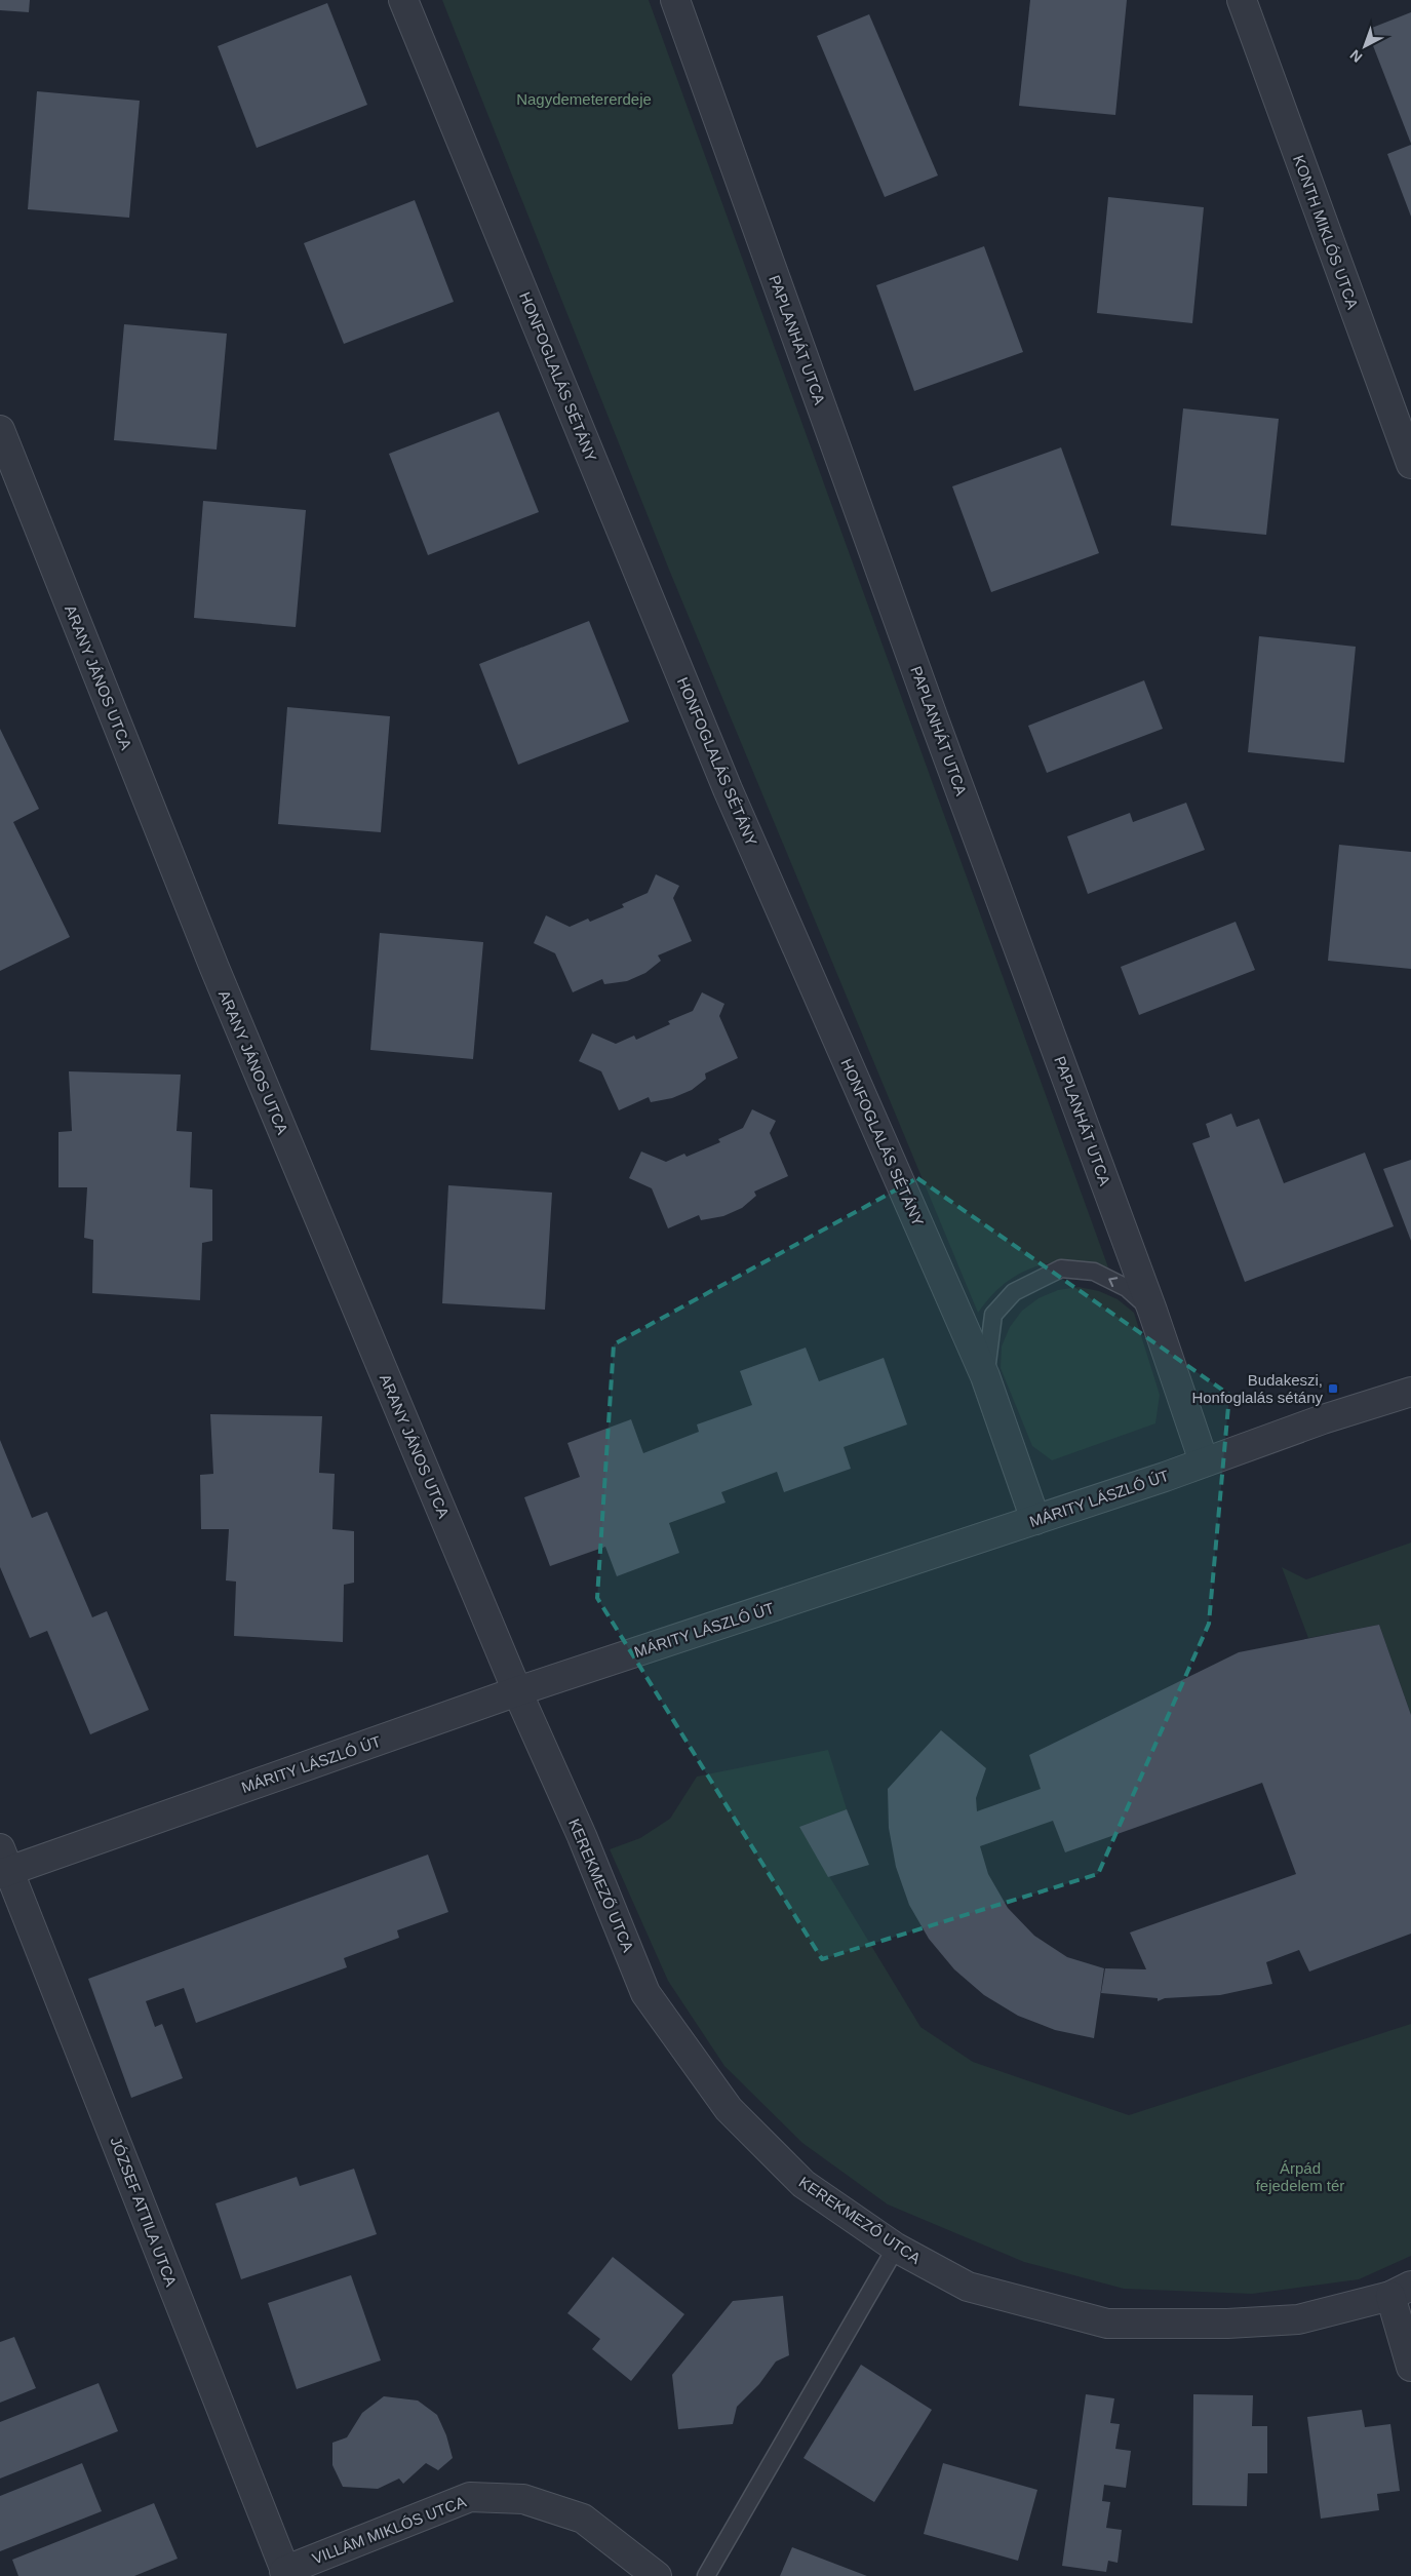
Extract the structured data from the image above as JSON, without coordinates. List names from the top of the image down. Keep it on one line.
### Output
{"streets":{"street":["KONTH MIKLÓS UTCA","PAPLANHÁT UTCA","HONFOGLALÁS SÉTÁNY","ARANY JÁNOS UTCA","MÁRITY LÁSZLÓ ÚT","KEREKMEZŐ UTCA","JÓZSEF ATTILA UTCA","VILLÁM MIKLÓS UTCA"]},"crossings":[["PAPLANHÁT UTCA","MÁRITY LÁSZLÓ ÚT"],["HONFOGLALÁS SÉTÁNY","MÁRITY LÁSZLÓ ÚT"],["ARANY JÁNOS UTCA","MÁRITY LÁSZLÓ ÚT"],["ARANY JÁNOS UTCA","KEREKMEZŐ UTCA"],["MÁRITY LÁSZLÓ ÚT","KEREKMEZŐ UTCA"],["MÁRITY LÁSZLÓ ÚT","JÓZSEF ATTILA UTCA"],["JÓZSEF ATTILA UTCA","VILLÁM MIKLÓS UTCA"]],"parks":["Nagydemetererdeje","Árpád fejedelem tér"],"places":{"transit":["Budakeszi, Honfoglalás sétány"]},"north":"bottom left"}
